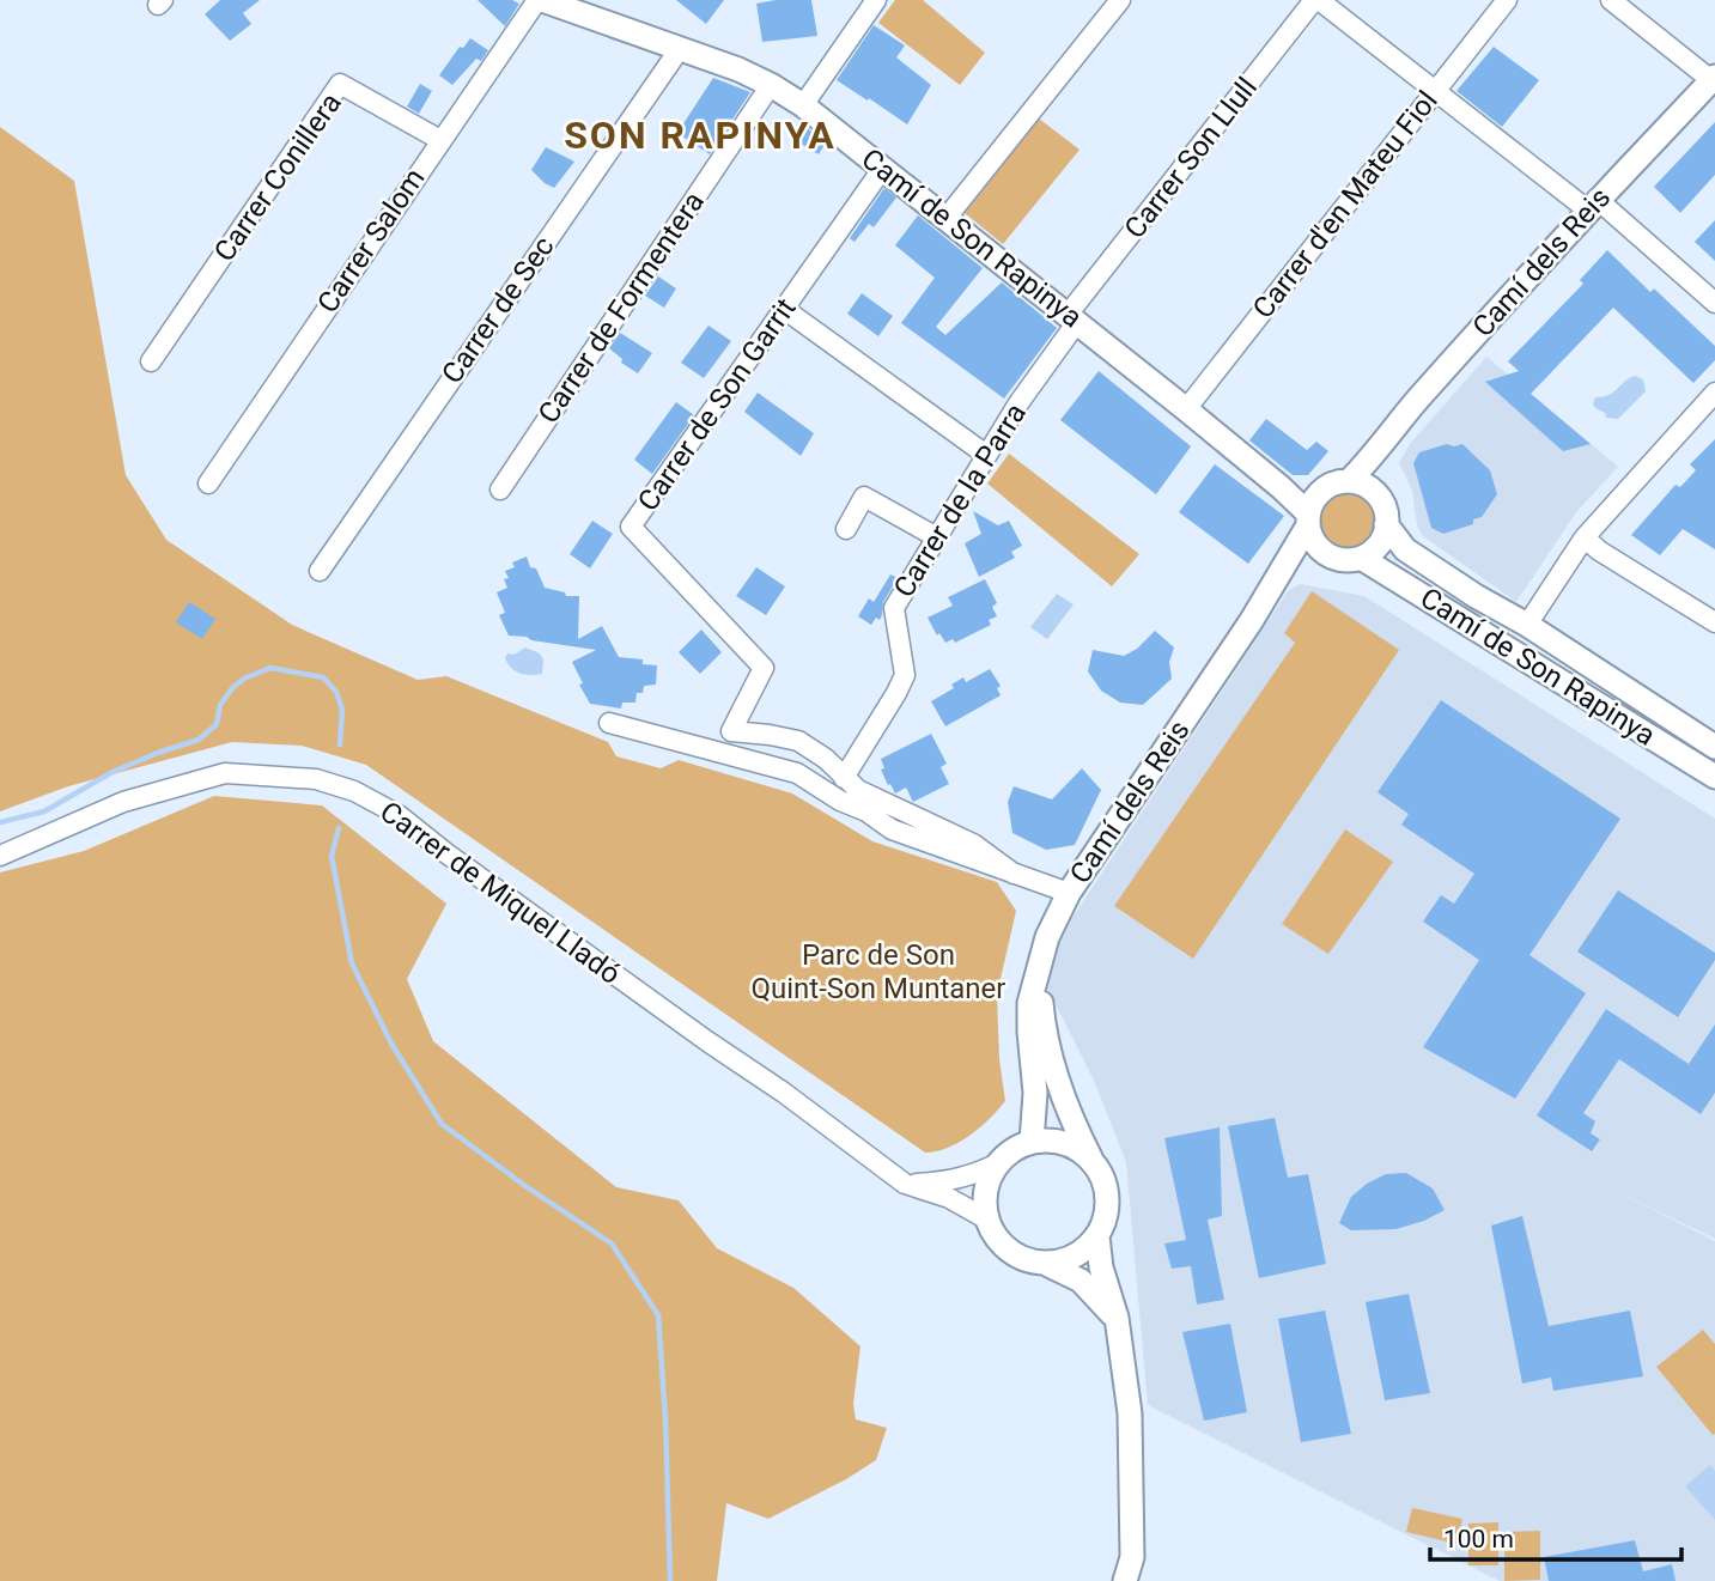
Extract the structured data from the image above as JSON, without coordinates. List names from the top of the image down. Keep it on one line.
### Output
{"streets":{"street":["Carrer Son Llull","Carrer Conillera","Carrer d'en Mateu Fiol","Camí de Son Rapinya","Carrer Salom","Camí dels Reis","Carrer de Formentera","Carrer de Sec","Carrer de Son Garrit","Carrer de la Parra","Carrer de Miquel Lladó"]},"crossings":[["Carrer Son Llull","Camí de Son Rapinya"],["Carrer Son Llull","Carrer de la Parra"],["Carrer Conillera","Carrer Salom"],["Carrer d'en Mateu Fiol","Camí de Son Rapinya"],["Camí de Son Rapinya","Carrer Salom"],["Camí de Son Rapinya","Camí dels Reis"],["Camí de Son Rapinya","Carrer de Formentera"],["Camí de Son Rapinya","Carrer de Sec"],["Camí de Son Rapinya","Carrer de Son Garrit"],["Camí de Son Rapinya","Carrer de la Parra"],["Camí dels Reis","Carrer de Miquel Lladó"],["Carrer de Son Garrit","Carrer de la Parra"]],"districts":["SON RAPINYA"],"parks":["Parc de Son Quint-Son Muntaner"],"scale_bar":"100 m"}
